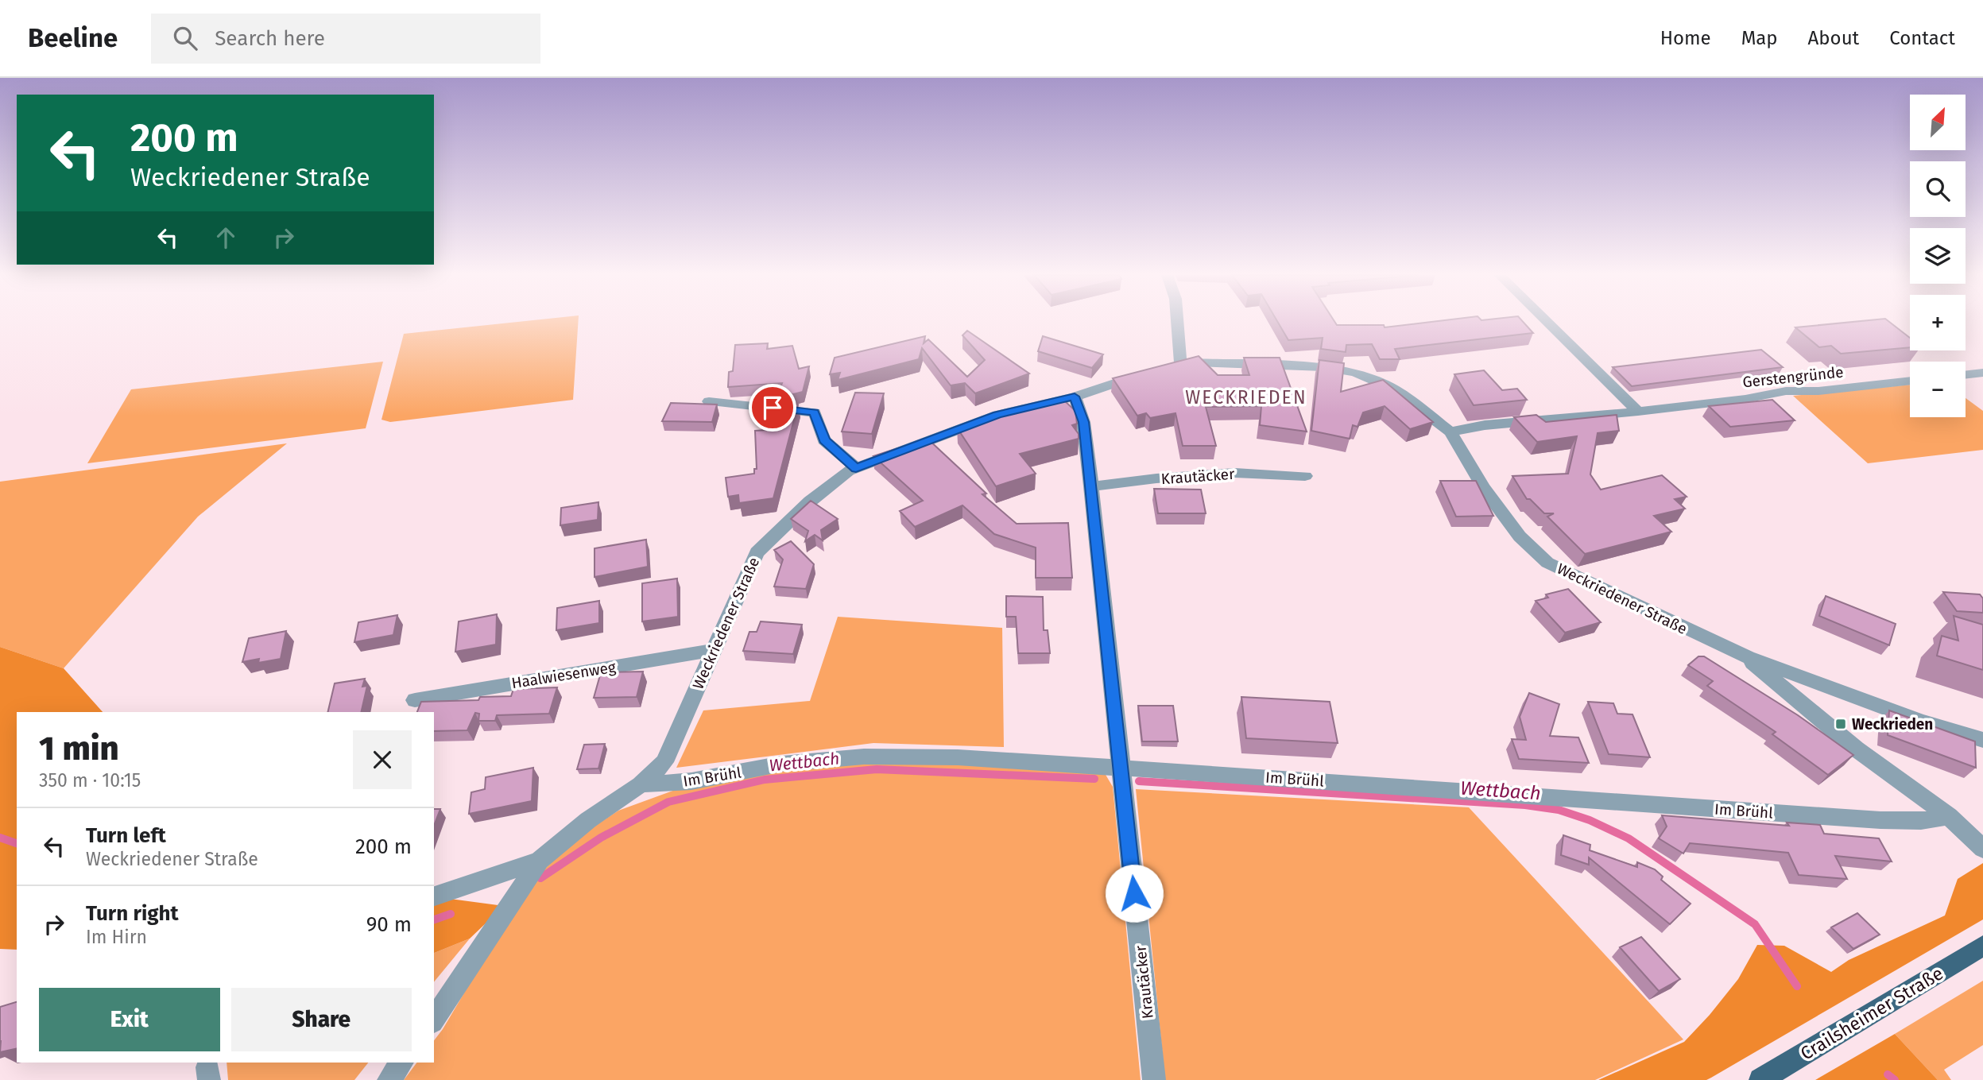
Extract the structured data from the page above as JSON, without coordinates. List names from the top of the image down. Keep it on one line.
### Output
{"streets":{"main road":["Crailsheimer Straße"],"street":["Gerstengründe","Krautäcker","Weckriedener Straße","Haalwiesenweg","Im Brühl"]},"crossings":[["Gerstengründe","Weckriedener Straße"],["Krautäcker","Weckriedener Straße"],["Krautäcker","Im Brühl"],["Weckriedener Straße","Haalwiesenweg"],["Weckriedener Straße","Im Brühl"]],"districts":["WECKRIEDEN"],"water":["Wettbach"],"places":{"transit":["Weckrieden"]},"north":"top right","page":{"header":"Beeline","search":"Search here","nav":["Home","Map","About","Contact"],"map_buttons":["+","−"],"turn":["200 m","Weckriedener Straße"],"heading":["1 min","350 m · 10:15"],"list":[{"name":"Turn left","note":"Weckriedener Straße","value":"200 m"},{"name":"Turn right","note":"Im Hirn","value":"90 m"}],"buttons":["Exit","Share"]}}
